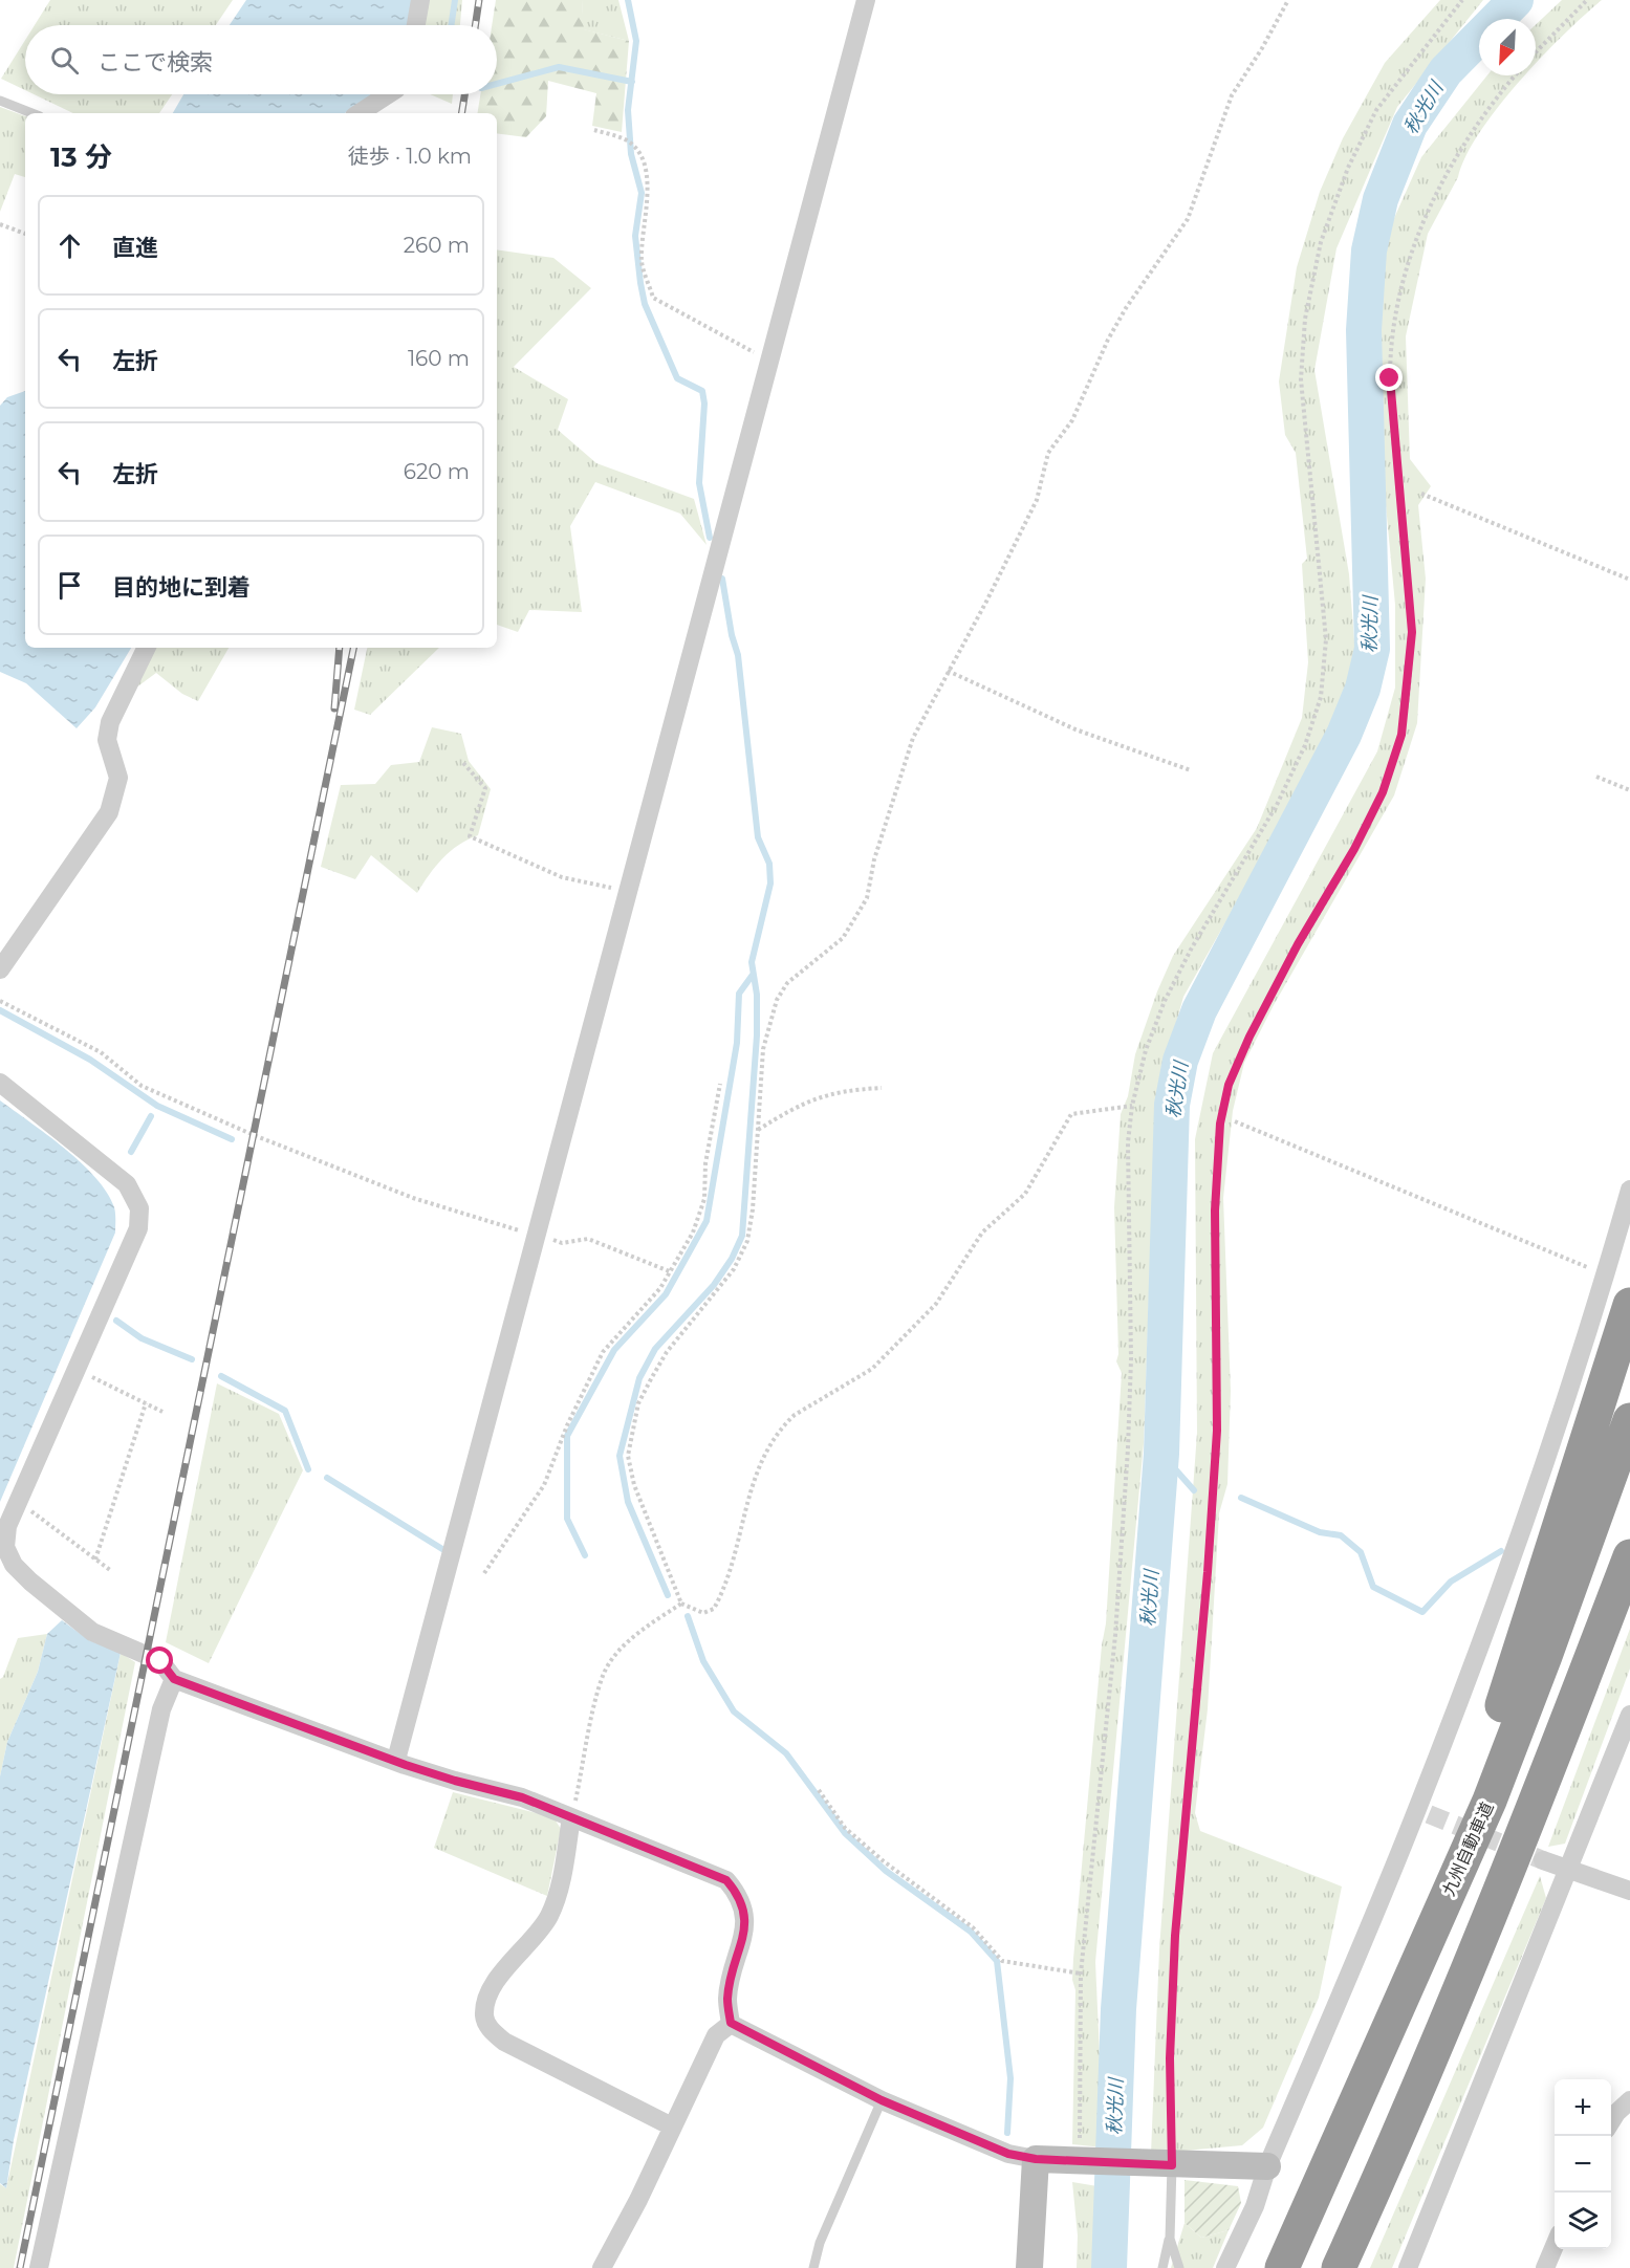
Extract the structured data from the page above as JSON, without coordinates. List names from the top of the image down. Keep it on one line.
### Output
{"streets":{"highway":["九州自動車道"]},"water":["秋光川"],"north":"bottom left","page":{"search":"ここで検索","heading":["13 分","徒歩 · 1.0 km"],"list":[["直進","260 m"],["左折","160 m"],["左折","620 m"],"目的地に到着"],"map_buttons":["+","−"]}}
